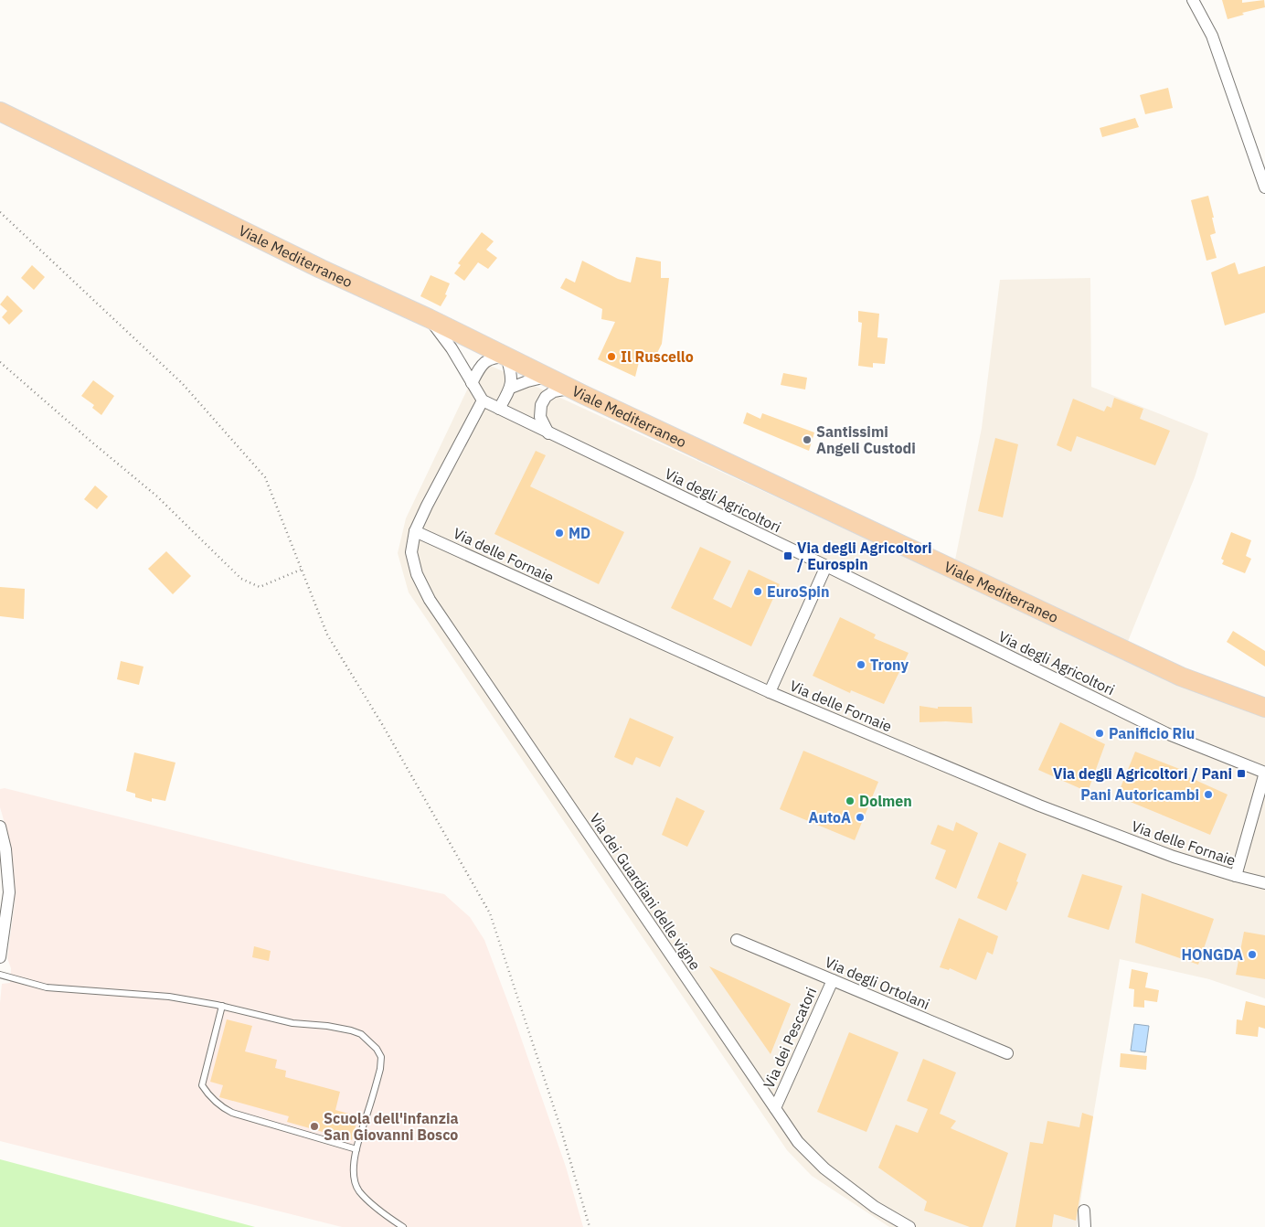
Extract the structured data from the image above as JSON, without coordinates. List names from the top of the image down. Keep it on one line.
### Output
{"streets":{"main road":["Viale Mediterraneo"],"street":["Via degli Agricoltori","Via delle Fornaie","Via dei Guardiani delle vigne","Via degli Ortolani","Via dei Pescatori"]},"crossings":[["Viale Mediterraneo","Via degli Agricoltori"],["Viale Mediterraneo","Via dei Guardiani delle vigne"],["Via degli Agricoltori","Via dei Guardiani delle vigne"],["Via delle Fornaie","Via dei Guardiani delle vigne"],["Via dei Guardiani delle vigne","Via dei Pescatori"],["Via degli Ortolani","Via dei Pescatori"]],"places":{"other":["Il Ruscello","Santissimi Angeli Custodi","MD","EuroSpin","Trony","Panificio Riu","Pani Autoricambi","Dolmen","AutoA","HONGDA","Scuola dell'infanzia San Giovanni Bosco"],"transit":["Via degli Agricoltori / Eurospin","Via degli Agricoltori / Pani"]}}
